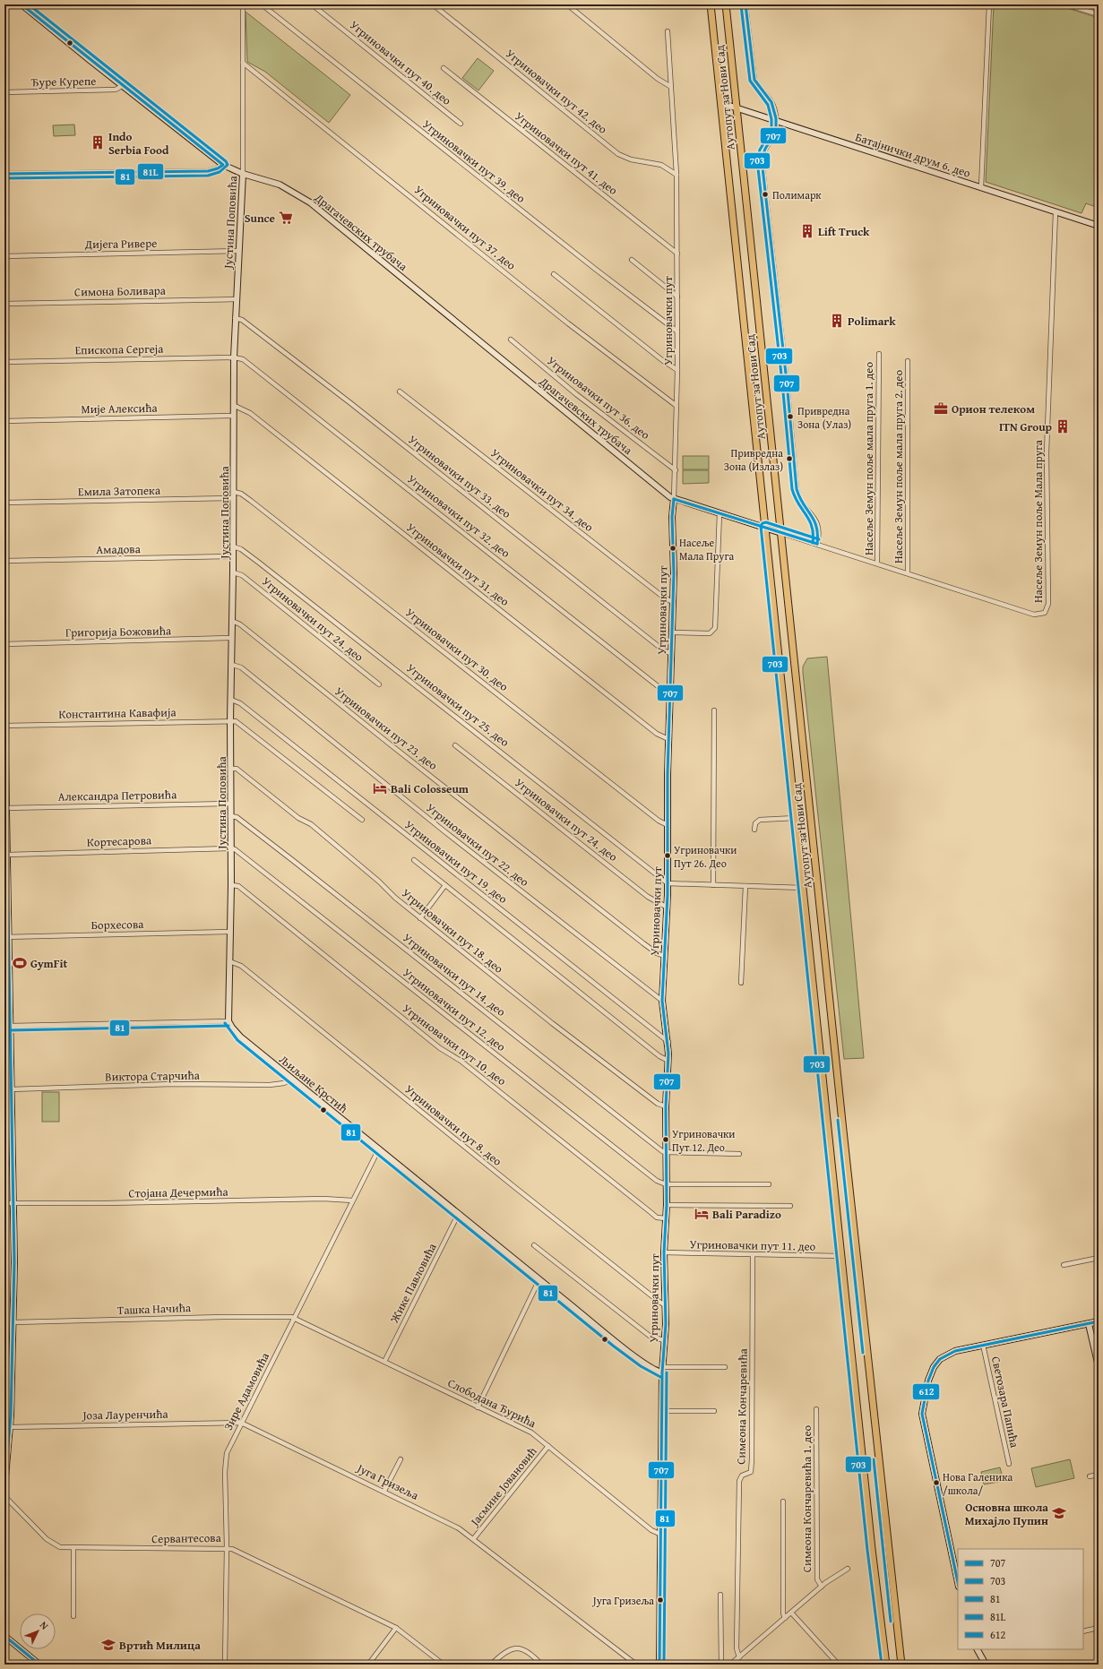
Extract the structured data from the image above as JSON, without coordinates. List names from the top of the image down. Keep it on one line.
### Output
{"streets":{"main road":["Аутопут за Нови Сад"],"street":["Угриновачки пут 40. део","Ђуре Курепе","Угриновачки пут 42. део","Угриновачки пут 41. део","Батајнички друм 6. део","Угриновачки пут 39. део","Јустина Поповића","Угриновачки пут 37. део","Драгачевских трубача","Дијега Ривере","Симона Боливара","Угриновачки пут","Епископа Сергеја","Угриновачки пут 36. део","Мије Алексића","Насеље Земун поље мала пруга 1. део","Насеље Земун поље мала пруга 2. део","Угриновачки пут 33. део","Угриновачки пут 34. део","Емила Затопека","Угриновачки пут 32. део","Насеље Земун поље Мала пруга","Амадова","Угриновачки пут 31. део","Угриновачки пут 24. део","Григорија Божовића","Угриновачки пут 30. део","Угриновачки пут 25. део","Константина Кавафија","Угриновачки пут 23. део","Александра Петровића","Кортесарова","Угриновачки пут 22. део","Угриновачки пут 19. део","Борхесова","Угриновачки пут 18. део","Угриновачки пут 14. део","Угриновачки пут 12. део","Угриновачки пут 10. део","Виктора Старчића","Љиљане Крстић","Угриновачки пут 8. део","Стојана Дечермића","Угриновачки пут 11. део","Жике Павловића","Ташка Начића","Зире Адамовића","Светозара Папића","Слободана Ђурића","Симеона Кончаревића","Јоза Лауренчића","Југа Гризеља","Јасмине Јовановић","Симеона Кончаревића 1. део","Сервантесова"]},"crossings":[["Ђуре Курепе","Драгачевских трубача"],["Угриновачки пут 42. део","Угриновачки пут"],["Аутопут за Нови Сад","Батајнички друм 6. део"],["Аутопут за Нови Сад","Насеље Земун поље Мала пруга"],["Аутопут за Нови Сад","Угриновачки пут 11. део"],["Угриновачки пут 41. део","Угриновачки пут"],["Батајнички друм 6. део","Насеље Земун поље Мала пруга"],["Угриновачки пут 39. део","Угриновачки пут"],["Јустина Поповића","Угриновачки пут 37. део"],["Јустина Поповића","Драгачевских трубача"],["Јустина Поповића","Дијега Ривере"],["Јустина Поповића","Симона Боливара"],["Јустина Поповића","Епископа Сергеја"],["Јустина Поповића","Мије Алексића"],["Јустина Поповића","Угриновачки пут 33. део"],["Јустина Поповића","Емила Затопека"],["Јустина Поповића","Угриновачки пут 32. део"],["Јустина Поповића","Амадова"],["Јустина Поповића","Угриновачки пут 31. део"],["Јустина Поповића","Угриновачки пут 24. део"],["Јустина Поповића","Григорија Божовића"],["Јустина Поповића","Угриновачки пут 30. део"],["Јустина Поповића","Угриновачки пут 25. део"],["Јустина Поповића","Константина Кавафија"],["Јустина Поповића","Угриновачки пут 23. део"],["Јустина Поповића","Александра Петровића"],["Јустина Поповића","Кортесарова"],["Јустина Поповића","Угриновачки пут 22. део"],["Јустина Поповића","Угриновачки пут 19. део"],["Јустина Поповића","Борхесова"],["Јустина Поповића","Угриновачки пут 18. део"],["Јустина Поповића","Угриновачки пут 14. део"],["Јустина Поповића","Угриновачки пут 12. део"],["Јустина Поповића","Угриновачки пут 10. део"],["Јустина Поповића","Љиљане Крстић"],["Јустина Поповића","Угриновачки пут 8. део"],["Угриновачки пут 37. део","Угриновачки пут"],["Драгачевских трубача","Угриновачки пут"],["Драгачевских трубача","Насеље Земун поље Мала пруга"],["Угриновачки пут","Угриновачки пут 36. део"],["Угриновачки пут","Угриновачки пут 33. део"],["Угриновачки пут","Угриновачки пут 34. део"],["Угриновачки пут","Угриновачки пут 32. део"],["Угриновачки пут","Насеље Земун поље Мала пруга"],["Угриновачки пут","Угриновачки пут 31. део"],["Угриновачки пут","Угриновачки пут 24. део"],["Угриновачки пут","Угриновачки пут 30. део"],["Угриновачки пут","Угриновачки пут 25. део"],["Угриновачки пут","Угриновачки пут 23. део"],["Угриновачки пут","Угриновачки пут 22. део"],["Угриновачки пут","Угриновачки пут 19. део"],["Угриновачки пут","Угриновачки пут 18. део"],["Угриновачки пут","Угриновачки пут 14. део"],["Угриновачки пут","Угриновачки пут 12. део"],["Угриновачки пут","Угриновачки пут 10. део"],["Угриновачки пут","Љиљане Крстић"],["Угриновачки пут","Угриновачки пут 8. део"],["Угриновачки пут","Угриновачки пут 11. део"],["Угриновачки пут","Слободана Ђурића"],["Епископа Сергеја","Угриновачки пут 32. део"],["Насеље Земун поље мала пруга 1. део","Насеље Земун поље Мала пруга"],["Насеље Земун поље мала пруга 2. део","Насеље Земун поље Мала пруга"],["Емила Затопека","Угриновачки пут 30. део"],["Кортесарова","Угриновачки пут 12. део"],["Виктора Старчића","Љиљане Крстић"],["Љиљане Крстић","Жике Павловића"],["Љиљане Крстић","Зире Адамовића"],["Стојана Дечермића","Зире Адамовића"],["Угриновачки пут 11. део","Симеона Кончаревића"],["Жике Павловића","Слободана Ђурића"],["Ташка Начића","Зире Адамовића"],["Ташка Начића","Слободана Ђурића"],["Зире Адамовића","Слободана Ђурића"],["Зире Адамовића","Јоза Лауренчића"],["Зире Адамовића","Југа Гризеља"],["Зире Адамовића","Сервантесова"],["Слободана Ђурића","Јасмине Јовановић"],["Јоза Лауренчића","Југа Гризеља"],["Југа Гризеља","Јасмине Јовановић"]],"places":{"building":["Indo Serbia Food","Lift Truck","Polimark","ITN Group"],"other":["Полимарк","Привредна Зона (Улаз)","Привредна Зона (Излаз)","Насеље Мала Пруга","Угриновачки Пут 26. Део","Угриновачки Пут 12. Део","Нова Галеника /школа/","Југа Гризеља"],"supermarket":["Sunce"],"office":["Орион телеком"],"hotel":["Bali Colosseum","Bali Paradizo"],"sports":["GymFit"],"school or university":["Основна школа Михајло Пупин","Вртић Милица"]},"lines":["transit line 707","transit line 81","transit line 81L","transit line 703","transit line 612"],"legend":["707","703","81","81L","612"],"north":"top right"}
